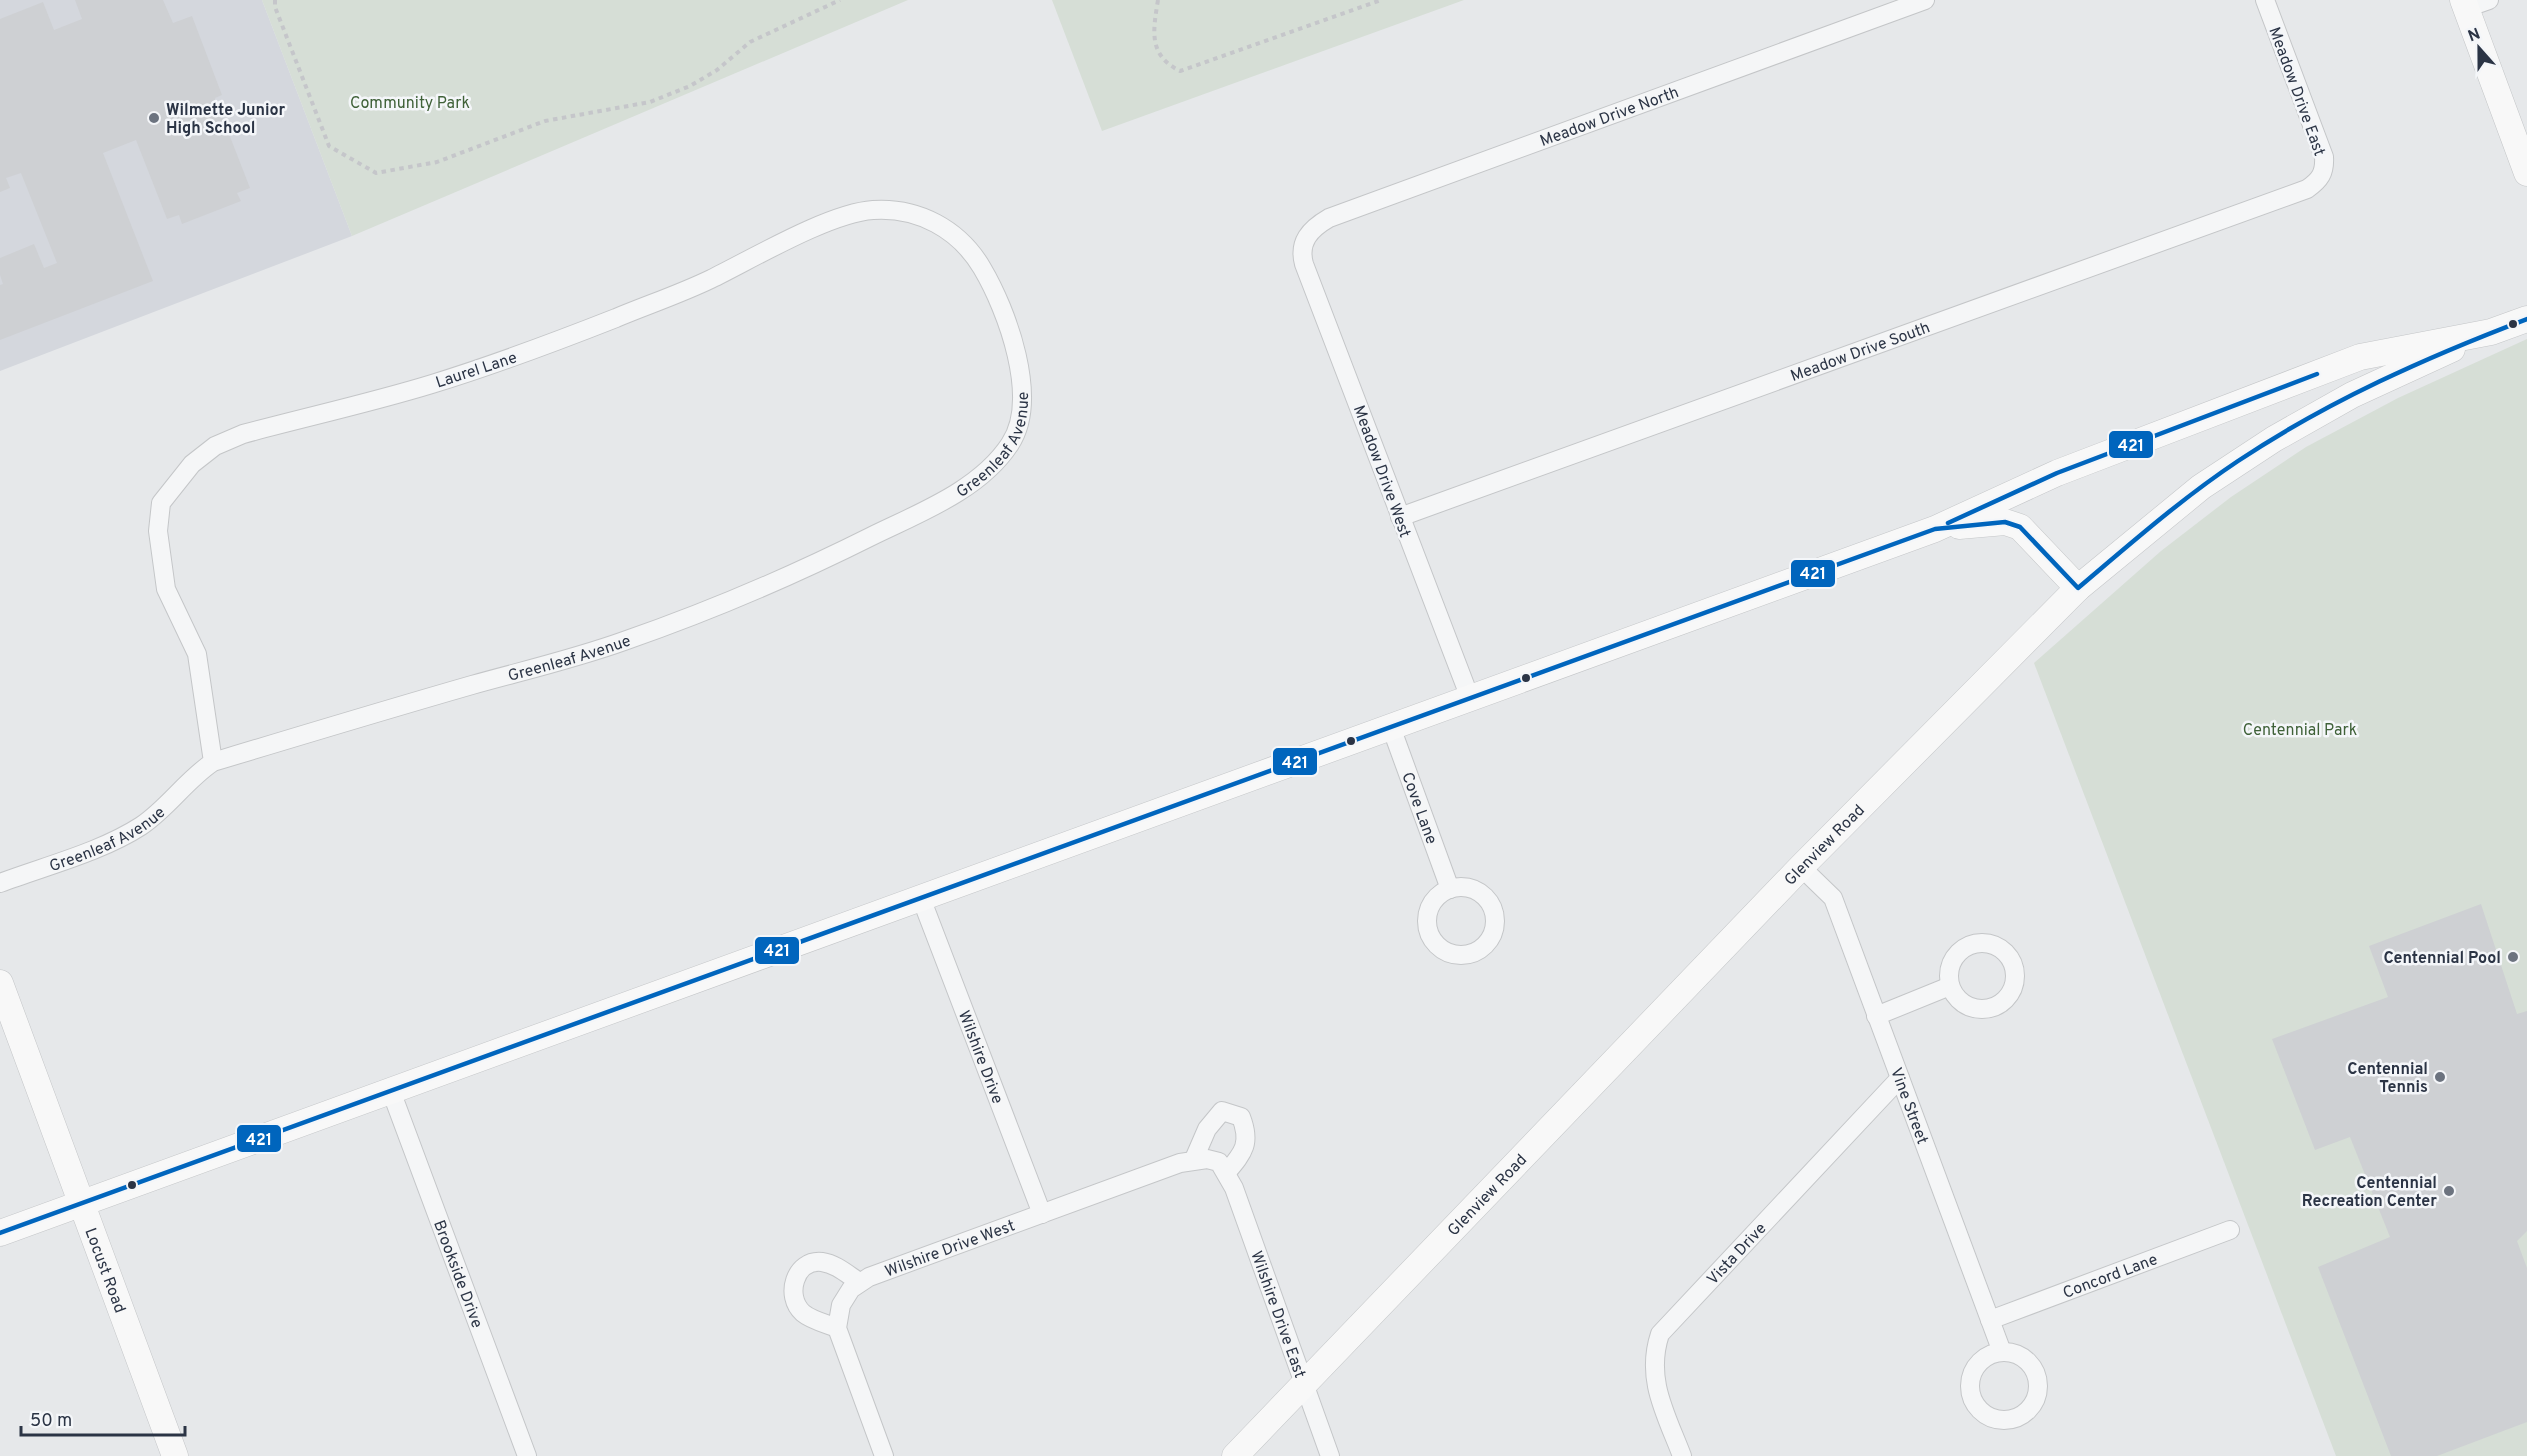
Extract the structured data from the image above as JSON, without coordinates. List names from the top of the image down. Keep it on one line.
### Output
{"streets":{"street":["Meadow Drive East","Meadow Drive North","Meadow Drive South","Laurel Lane","Greenleaf Avenue","Meadow Drive West","Cove Lane","Glenview Road","Wilshire Drive","Vine Street","Wilshire Drive West","Vista Drive","Locust Road","Brookside Drive","Concord Lane","Wilshire Drive East"]},"crossings":[["Meadow Drive East","Meadow Drive South"],["Meadow Drive North","Meadow Drive West"],["Meadow Drive South","Meadow Drive West"],["Laurel Lane","Greenleaf Avenue"],["Glenview Road","Vine Street"],["Glenview Road","Wilshire Drive East"],["Wilshire Drive","Wilshire Drive West"],["Vine Street","Vista Drive"],["Vine Street","Concord Lane"]],"parks":["Community Park","Centennial Park"],"places":["Wilmette Junior High School","Centennial Pool","Centennial Tennis","Centennial Recreation Center"],"lines":["transit line 421"],"scale_bar":"50 m","north":"top"}
